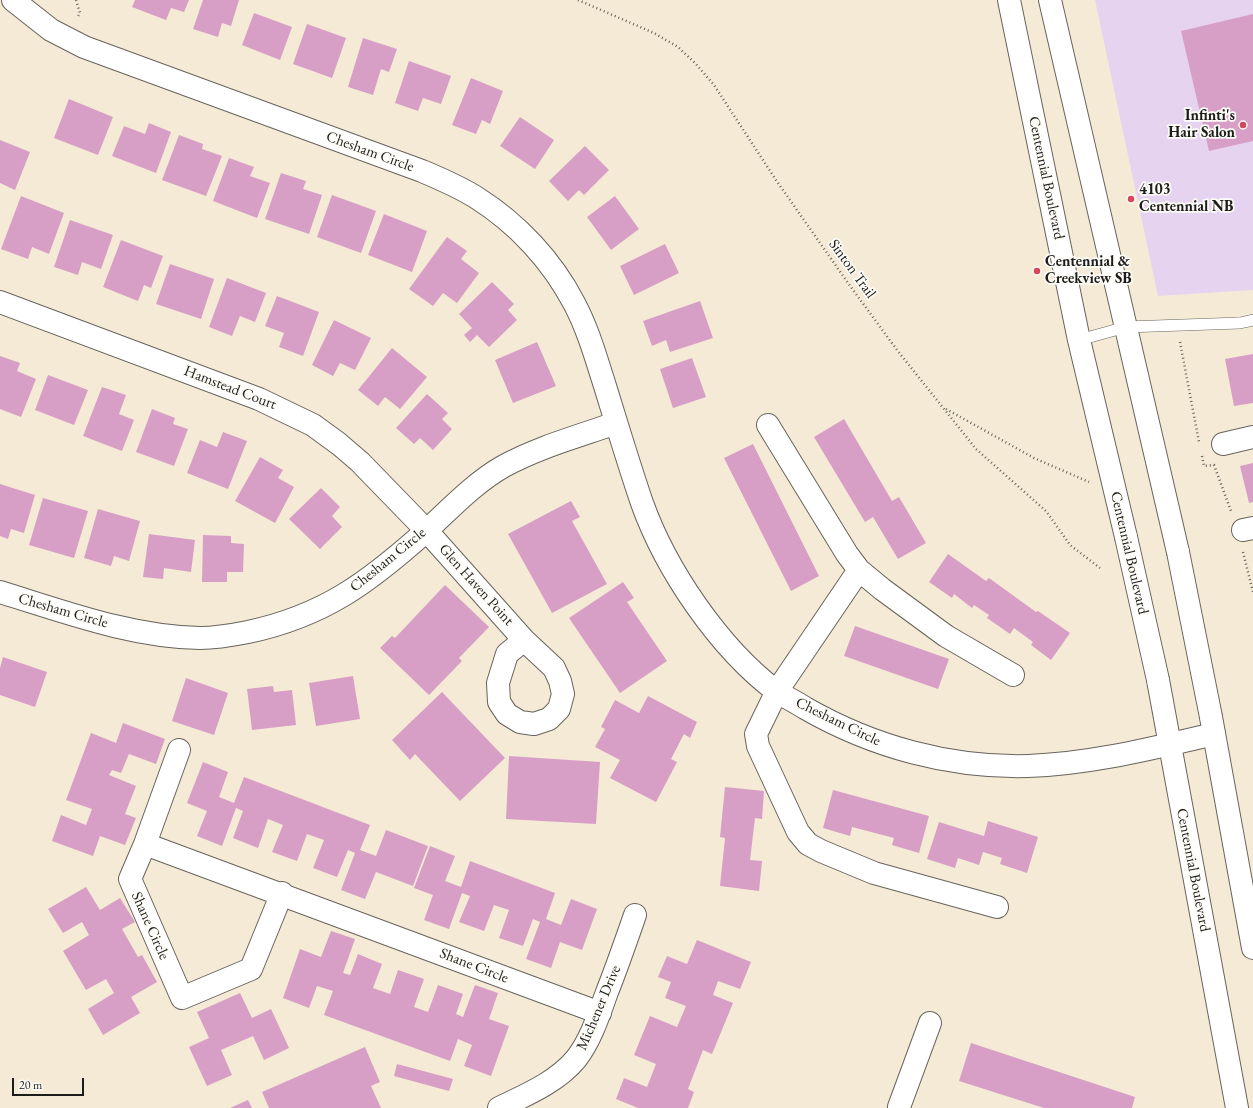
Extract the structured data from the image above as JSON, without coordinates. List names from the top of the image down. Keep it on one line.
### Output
{"streets":{"street":["Chesham Circle","Centennial Boulevard","Hamstead Court","Glen Haven Point","Shane Circle","Michener Drive"],"path":["Sinton Trail"]},"crossings":[["Chesham Circle","Centennial Boulevard"],["Chesham Circle","Hamstead Court"],["Chesham Circle","Glen Haven Point"],["Hamstead Court","Glen Haven Point"],["Shane Circle","Michener Drive"]],"places":["Infinti's Hair Salon","4103 Centennial NB","Centennial & Creekview SB"],"scale_bar":"20 m"}
